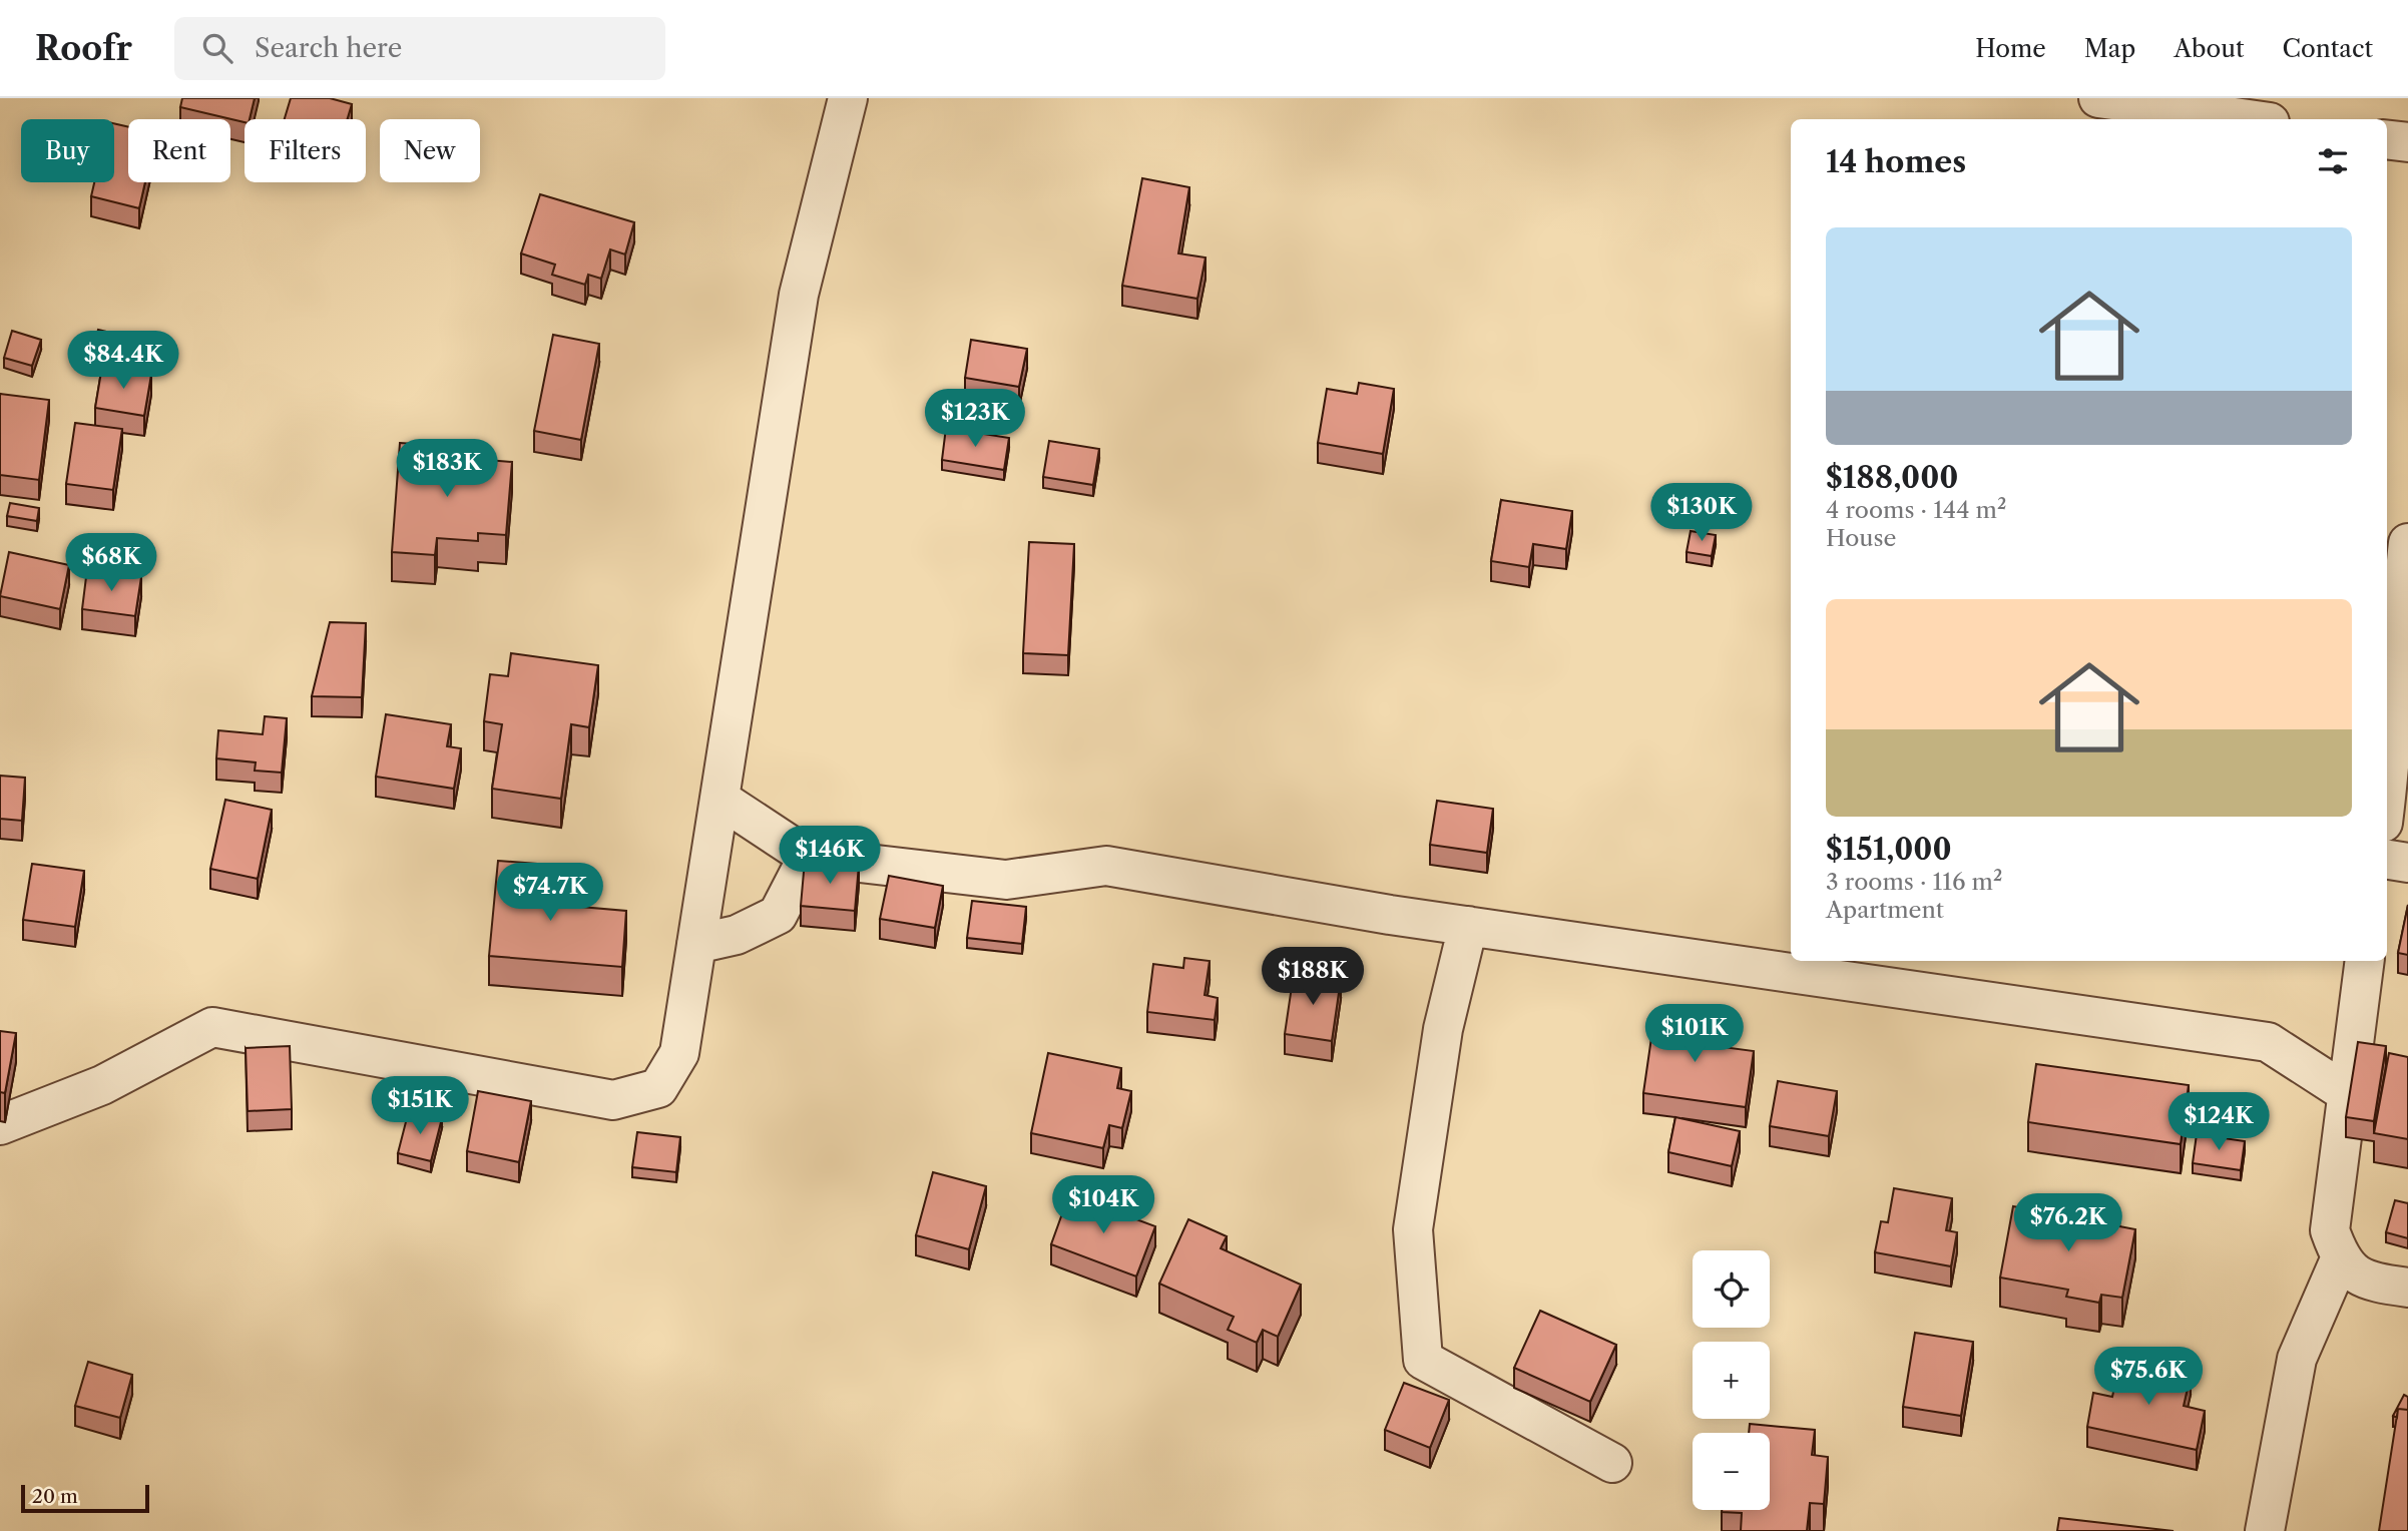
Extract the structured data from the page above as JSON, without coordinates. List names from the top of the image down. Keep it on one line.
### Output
{"scale_bar":"20 m","page":{"header":"Roofr","search":"Search here","nav":["Home","Map","About","Contact"],"chip":["Buy","Rent","Filters","New"],"heading":"14 homes","list":[{"name":"$188,000","note":"4 rooms · 144 m² · House"},{"name":"$151,000","note":"3 rooms · 116 m² · Apartment"}],"price":["$84.4K","$123K","$183K","$130K","$68K","$146K","$74.7K","$188K","$101K","$151K","$124K","$104K","$76.2K","$75.6K"],"map_buttons":["+","−"],"scale":"20 m"}}
